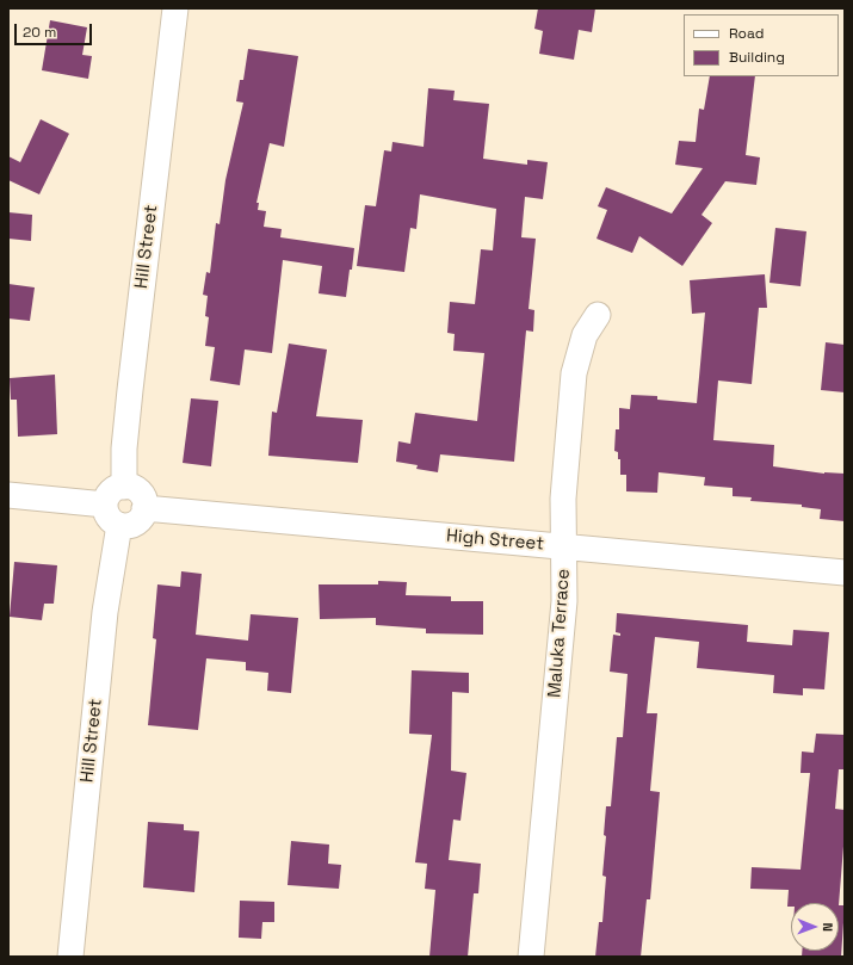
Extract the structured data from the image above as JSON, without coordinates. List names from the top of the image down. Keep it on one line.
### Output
{"streets":{"street":["Hill Street","High Street","Maluka Terrace"]},"crossings":[["Hill Street","High Street"],["High Street","Maluka Terrace"]],"legend":["Road","Building"],"scale_bar":"20 m","north":"right"}
